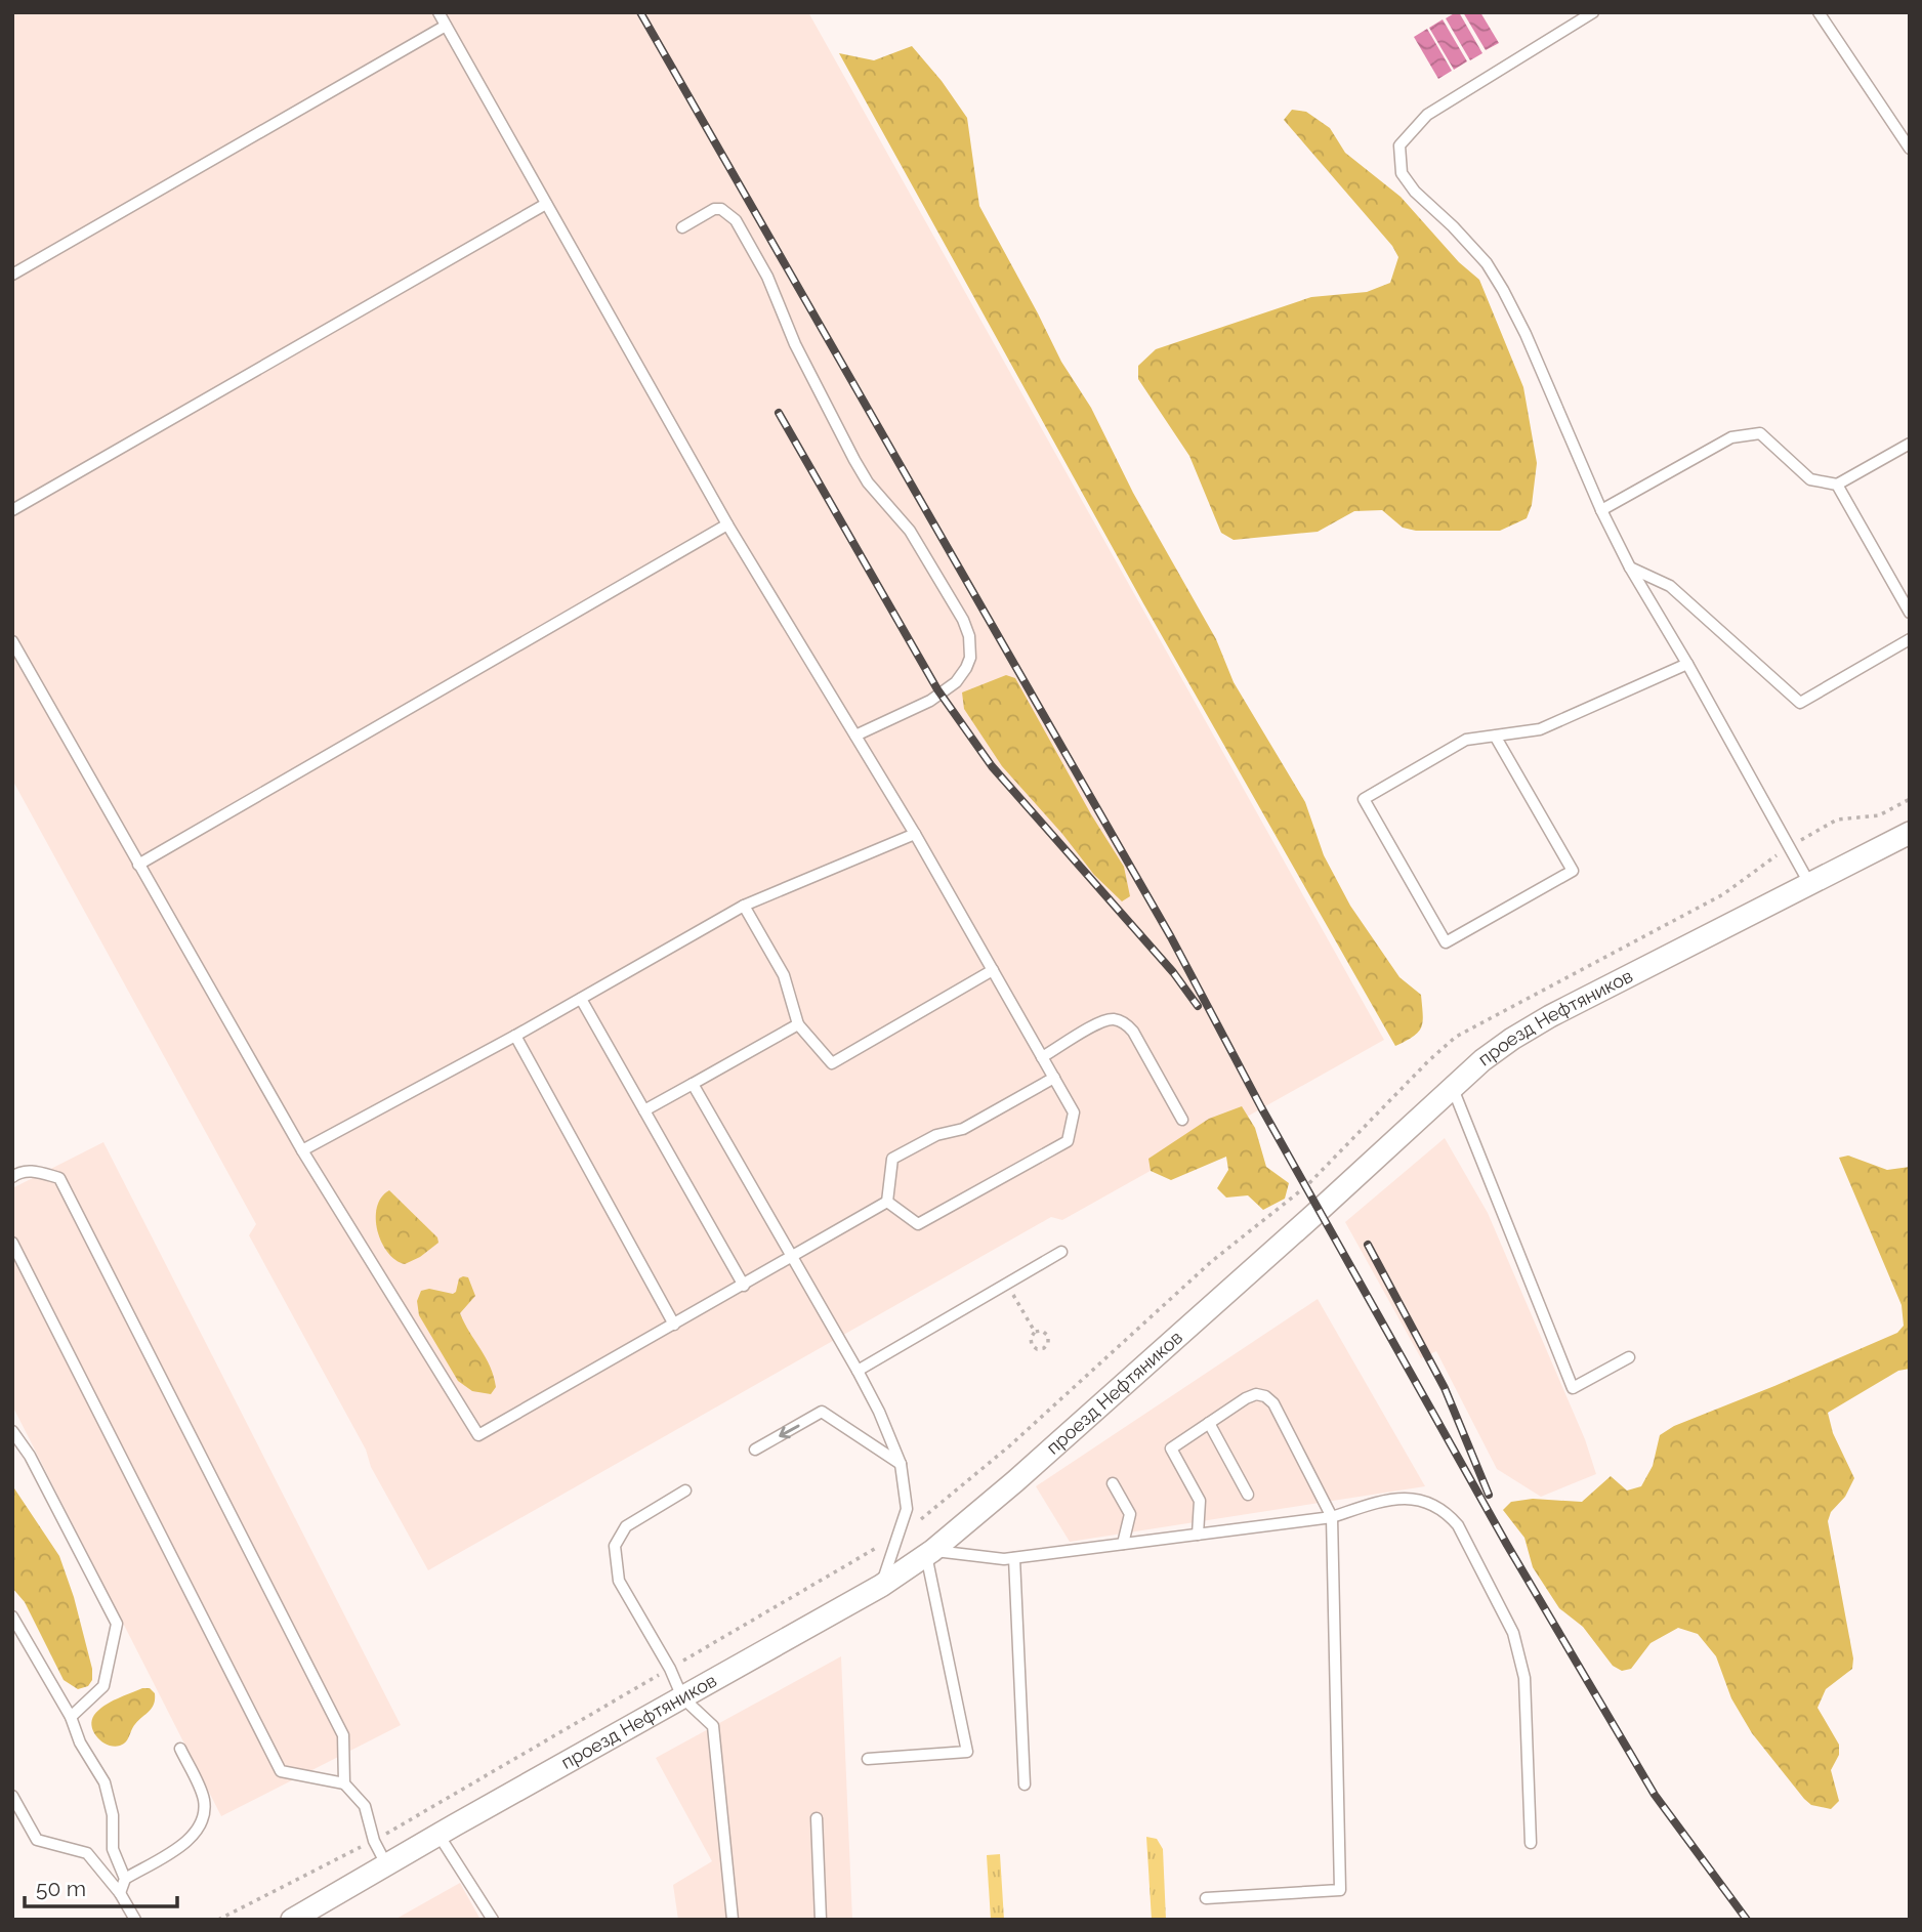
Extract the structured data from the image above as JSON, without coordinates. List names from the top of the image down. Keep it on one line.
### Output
{"streets":{"street":["проезд Нефтяников"]},"scale_bar":"50 m"}
